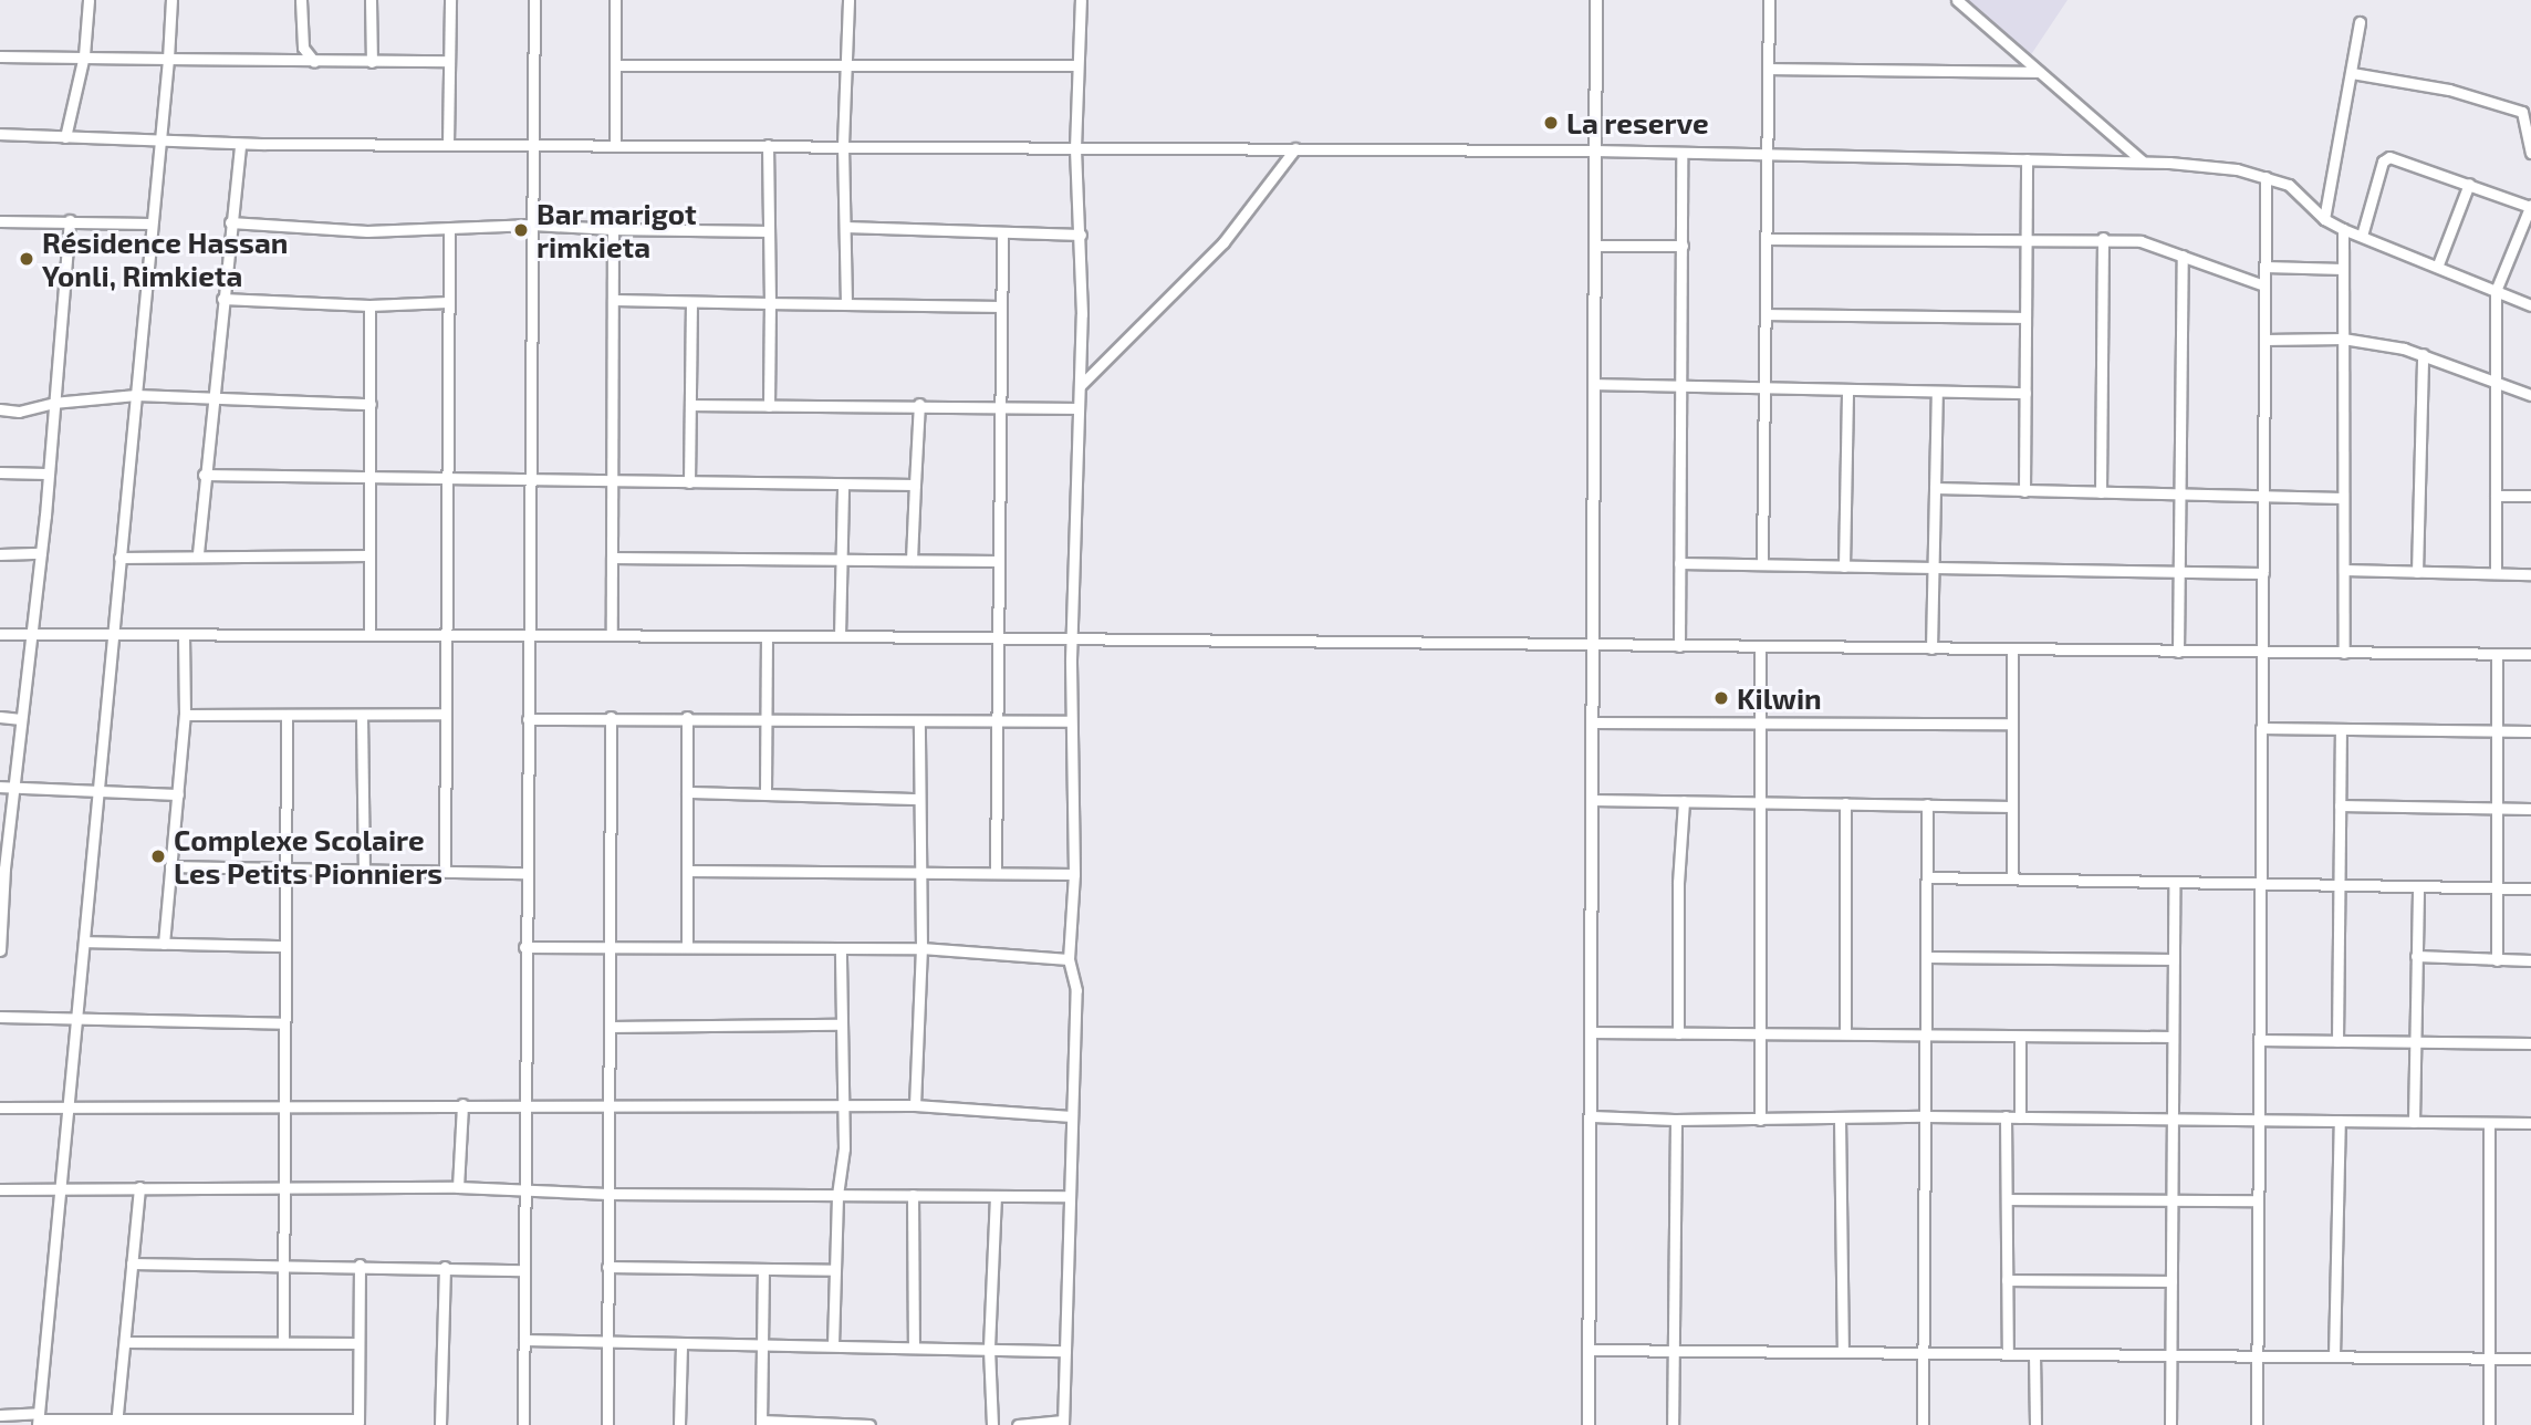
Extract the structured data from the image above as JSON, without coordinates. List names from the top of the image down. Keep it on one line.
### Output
{"places":["La reserve","Bar marigot rimkieta","Résidence Hassan Yonli, Rimkieta","Kilwin","Complexe Scolaire Les Petits Pionniers"]}
